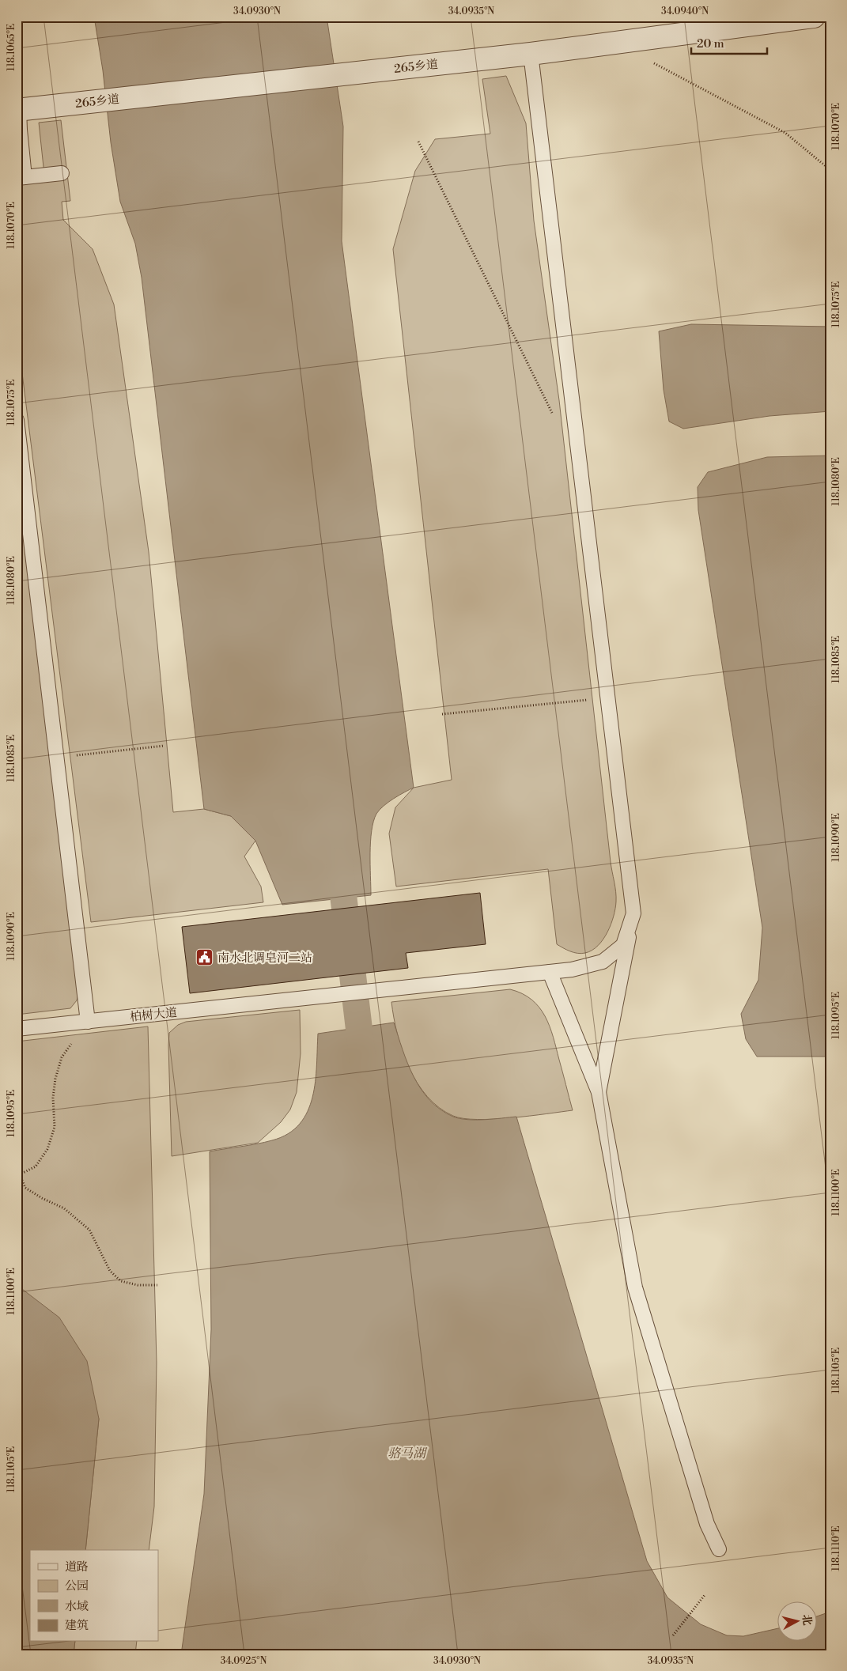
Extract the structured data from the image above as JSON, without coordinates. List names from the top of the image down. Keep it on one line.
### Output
{"streets":{"street":["265乡道"],"lane":["柏树大道"]},"water":["骆马湖"],"places":{"public building":["南水北调皂河二站"]},"legend":["道路","公园","水域","建筑"],"scale_bar":"20 m","north":"right","coordinates":["34.0930°N","34.0935°N","34.0940°N","118.1065°E","118.1070°E","118.1075°E","118.1080°E","118.1085°E","118.1090°E","118.1095°E","118.1100°E","118.1105°E","118.1110°E","34.0925°N"]}
